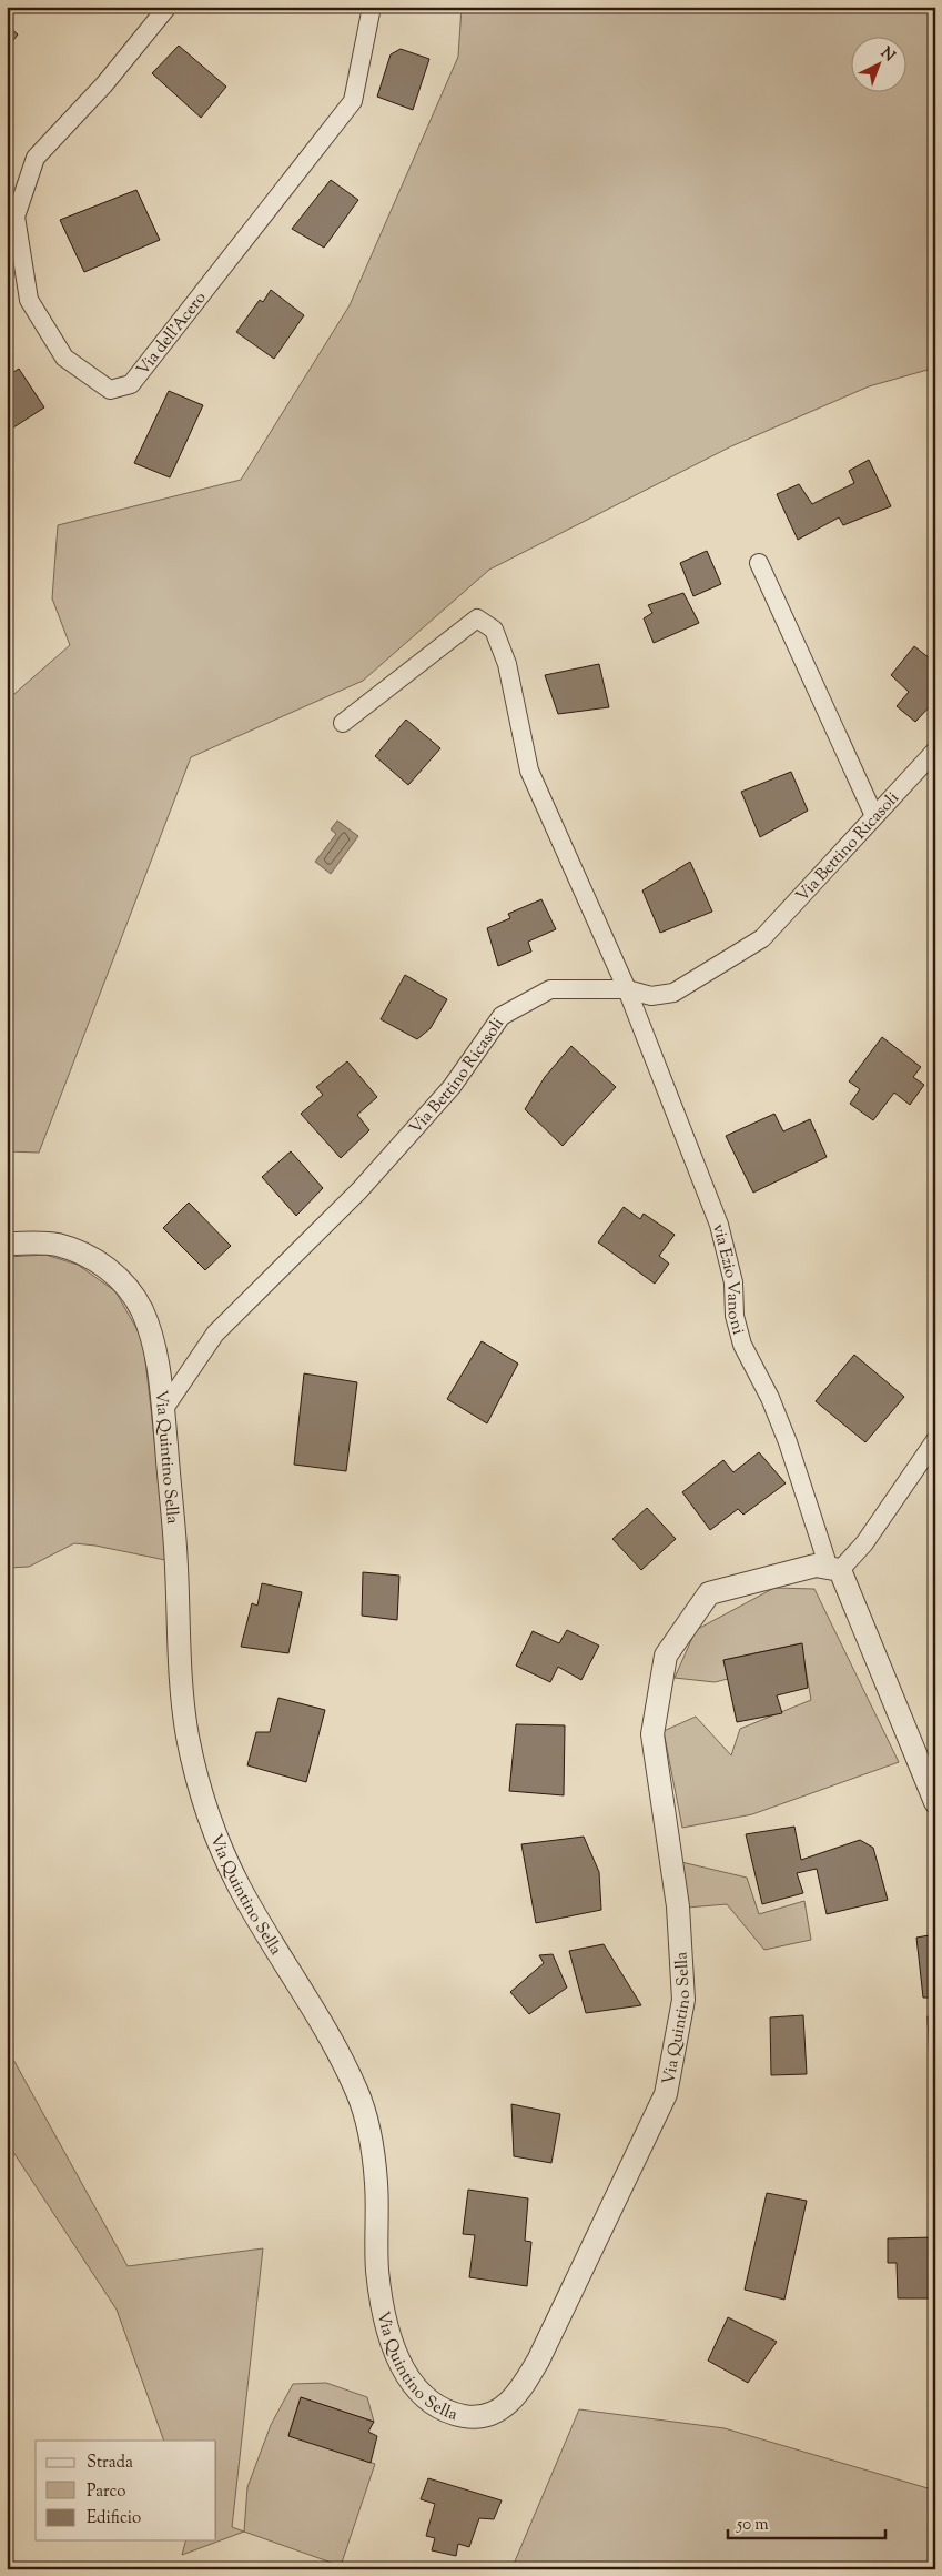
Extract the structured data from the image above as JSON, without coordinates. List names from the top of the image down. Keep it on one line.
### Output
{"streets":{"street":["Via dell'Acero","Via Bettino Ricasoli","via Ezio Vanoni","Via Quintino Sella"]},"crossings":[["Via Bettino Ricasoli","via Ezio Vanoni"],["Via Bettino Ricasoli","Via Quintino Sella"],["via Ezio Vanoni","Via Quintino Sella"]],"legend":["Strada","Parco","Edificio"],"scale_bar":"50 m","north":"top right"}
